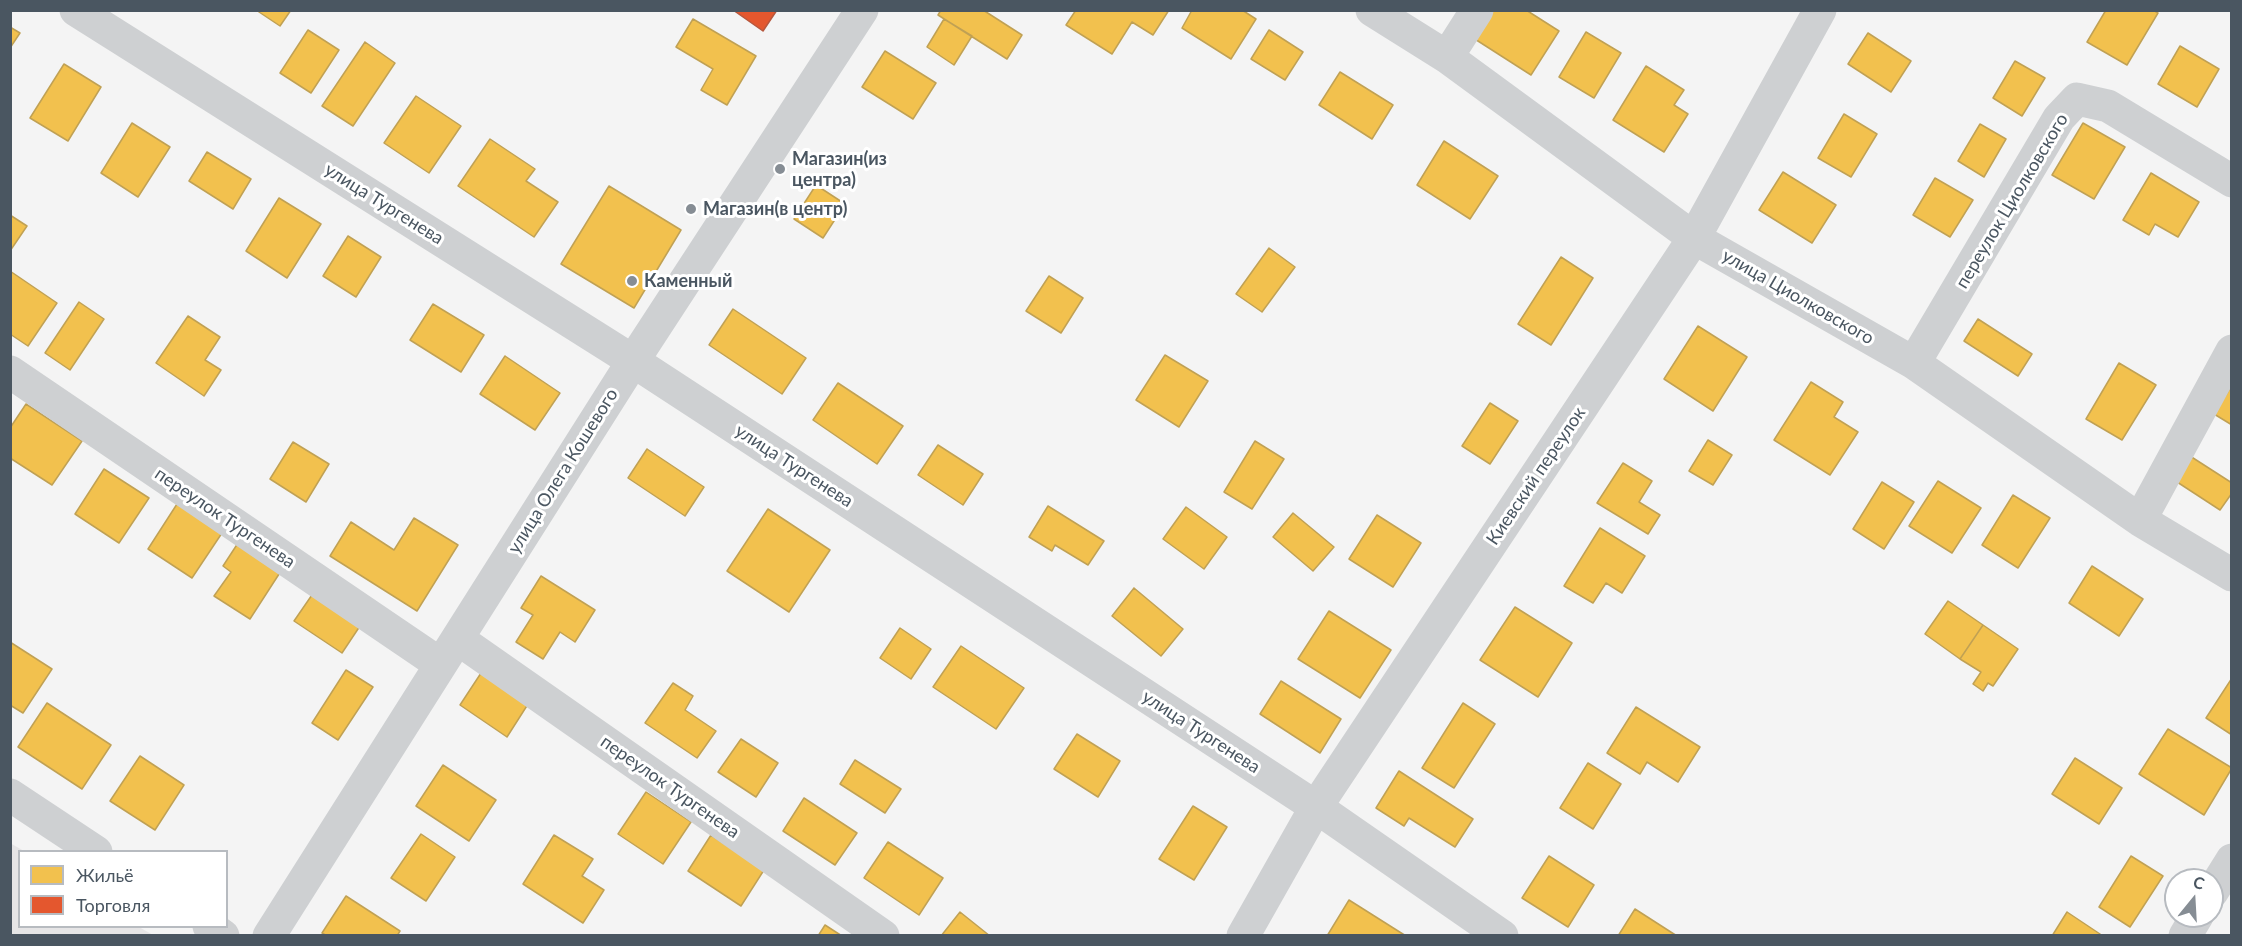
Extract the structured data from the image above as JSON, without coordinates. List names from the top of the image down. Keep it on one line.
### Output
{"streets":{"street":["переулок Циолковского","улица Тургенева","улица Циолковского","улица Олега Кошевого","Киевский переулок","переулок Тургенева"]},"crossings":[["переулок Циолковского","улица Циолковского"],["улица Тургенева","улица Олега Кошевого"],["улица Тургенева","Киевский переулок"],["улица Циолковского","Киевский переулок"],["улица Олега Кошевого","переулок Тургенева"]],"places":["Магазин(из центра)","Магазин(в центр)","Каменный"],"legend":["Жильё","Торговля"],"north":"top"}
